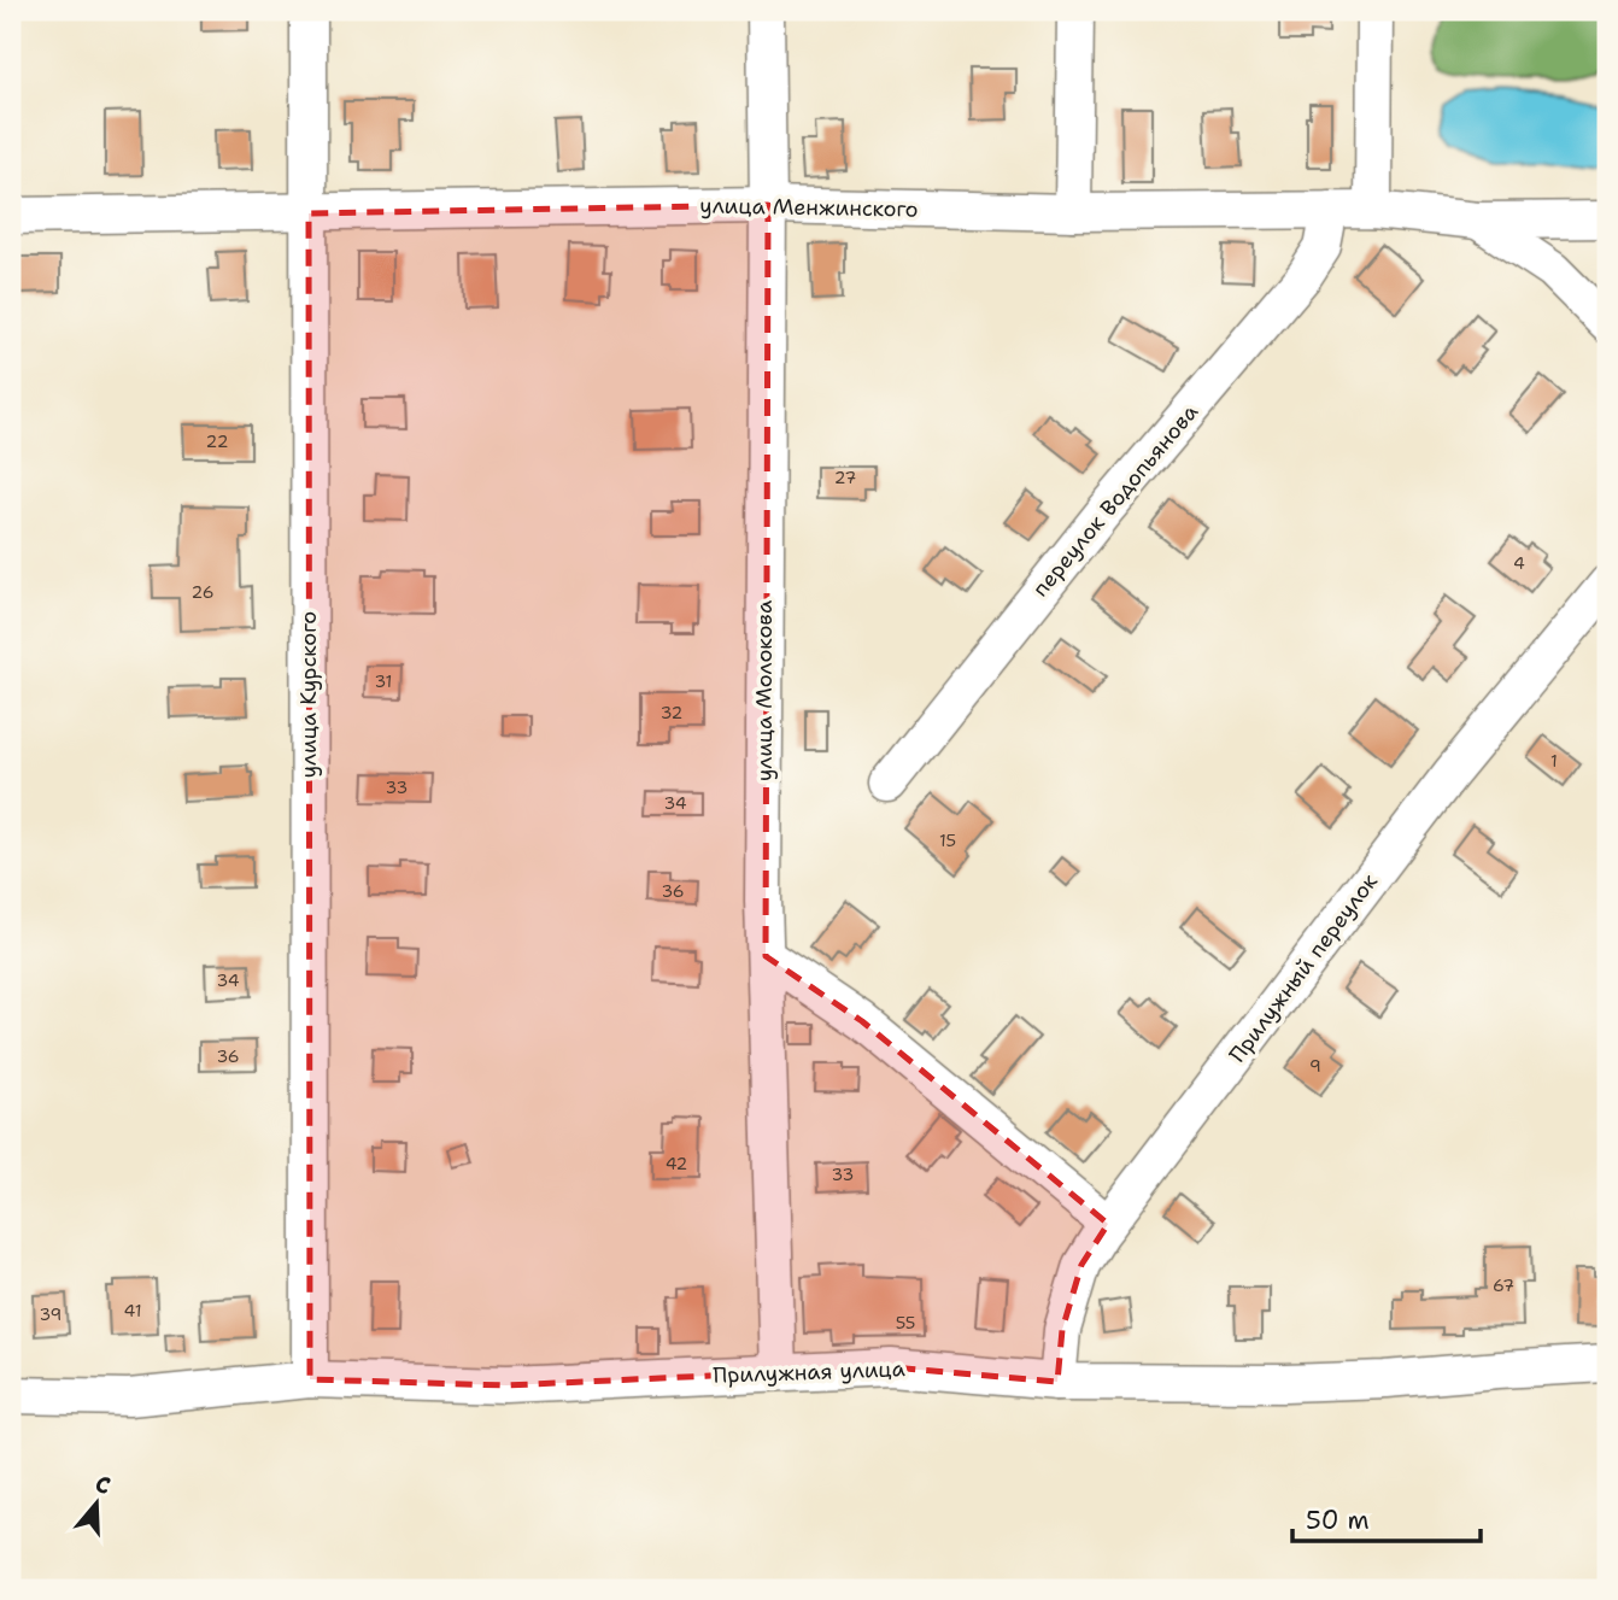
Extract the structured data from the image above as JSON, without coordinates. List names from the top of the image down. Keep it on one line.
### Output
{"streets":{"street":["улица Менжинского","переулок Водопьянова","улица Молокова","улица Курского","Прилужный переулок","Прилужная улица"]},"crossings":[["улица Менжинского","переулок Водопьянова"],["улица Менжинского","улица Молокова"],["улица Менжинского","улица Курского"],["улица Молокова","Прилужная улица"],["улица Курского","Прилужная улица"],["Прилужный переулок","Прилужная улица"]],"house_numbers":["22","27","4","26","31","32","1","33","34","15","36","34","36","9","42","33","67","41","39","55"],"scale_bar":"50 m","north":"top"}
